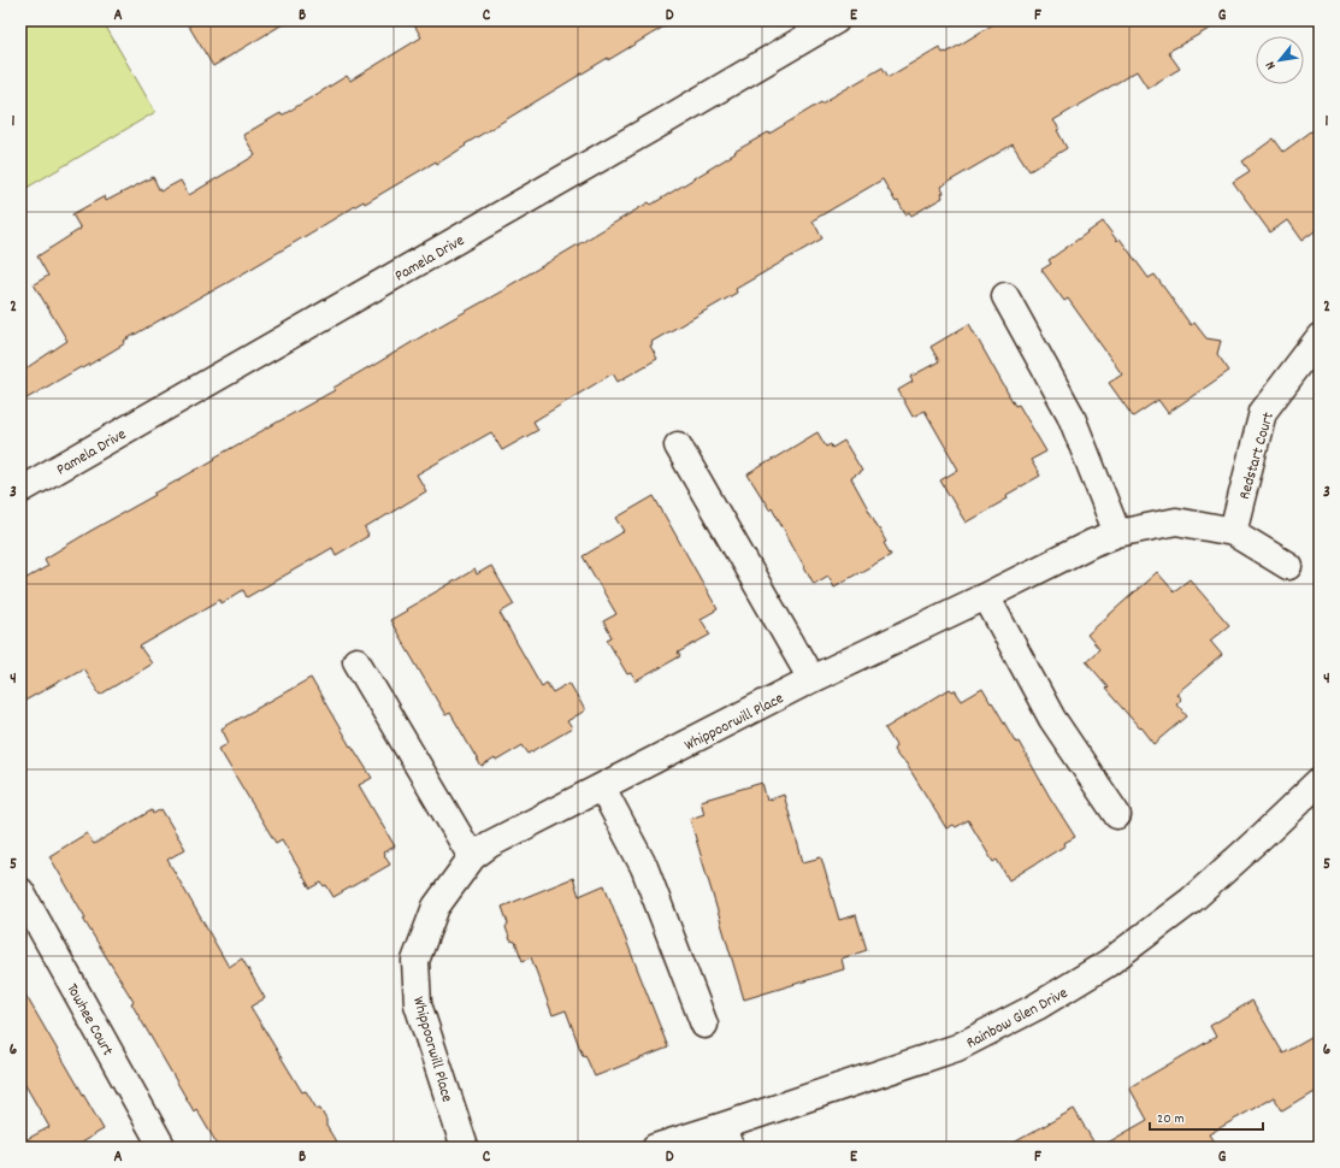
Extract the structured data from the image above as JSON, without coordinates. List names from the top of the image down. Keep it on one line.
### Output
{"streets":{"street":["Pamela Drive","Redstart Court","Whippoorwill Place","Rainbow Glen Drive","Towhee Court"]},"crossings":[["Redstart Court","Whippoorwill Place"]],"scale_bar":"20 m","north":"bottom left","grid":{"columns":["A","B","C","D","E","F","G"],"rows":["1","2","3","4","5","6"]}}
